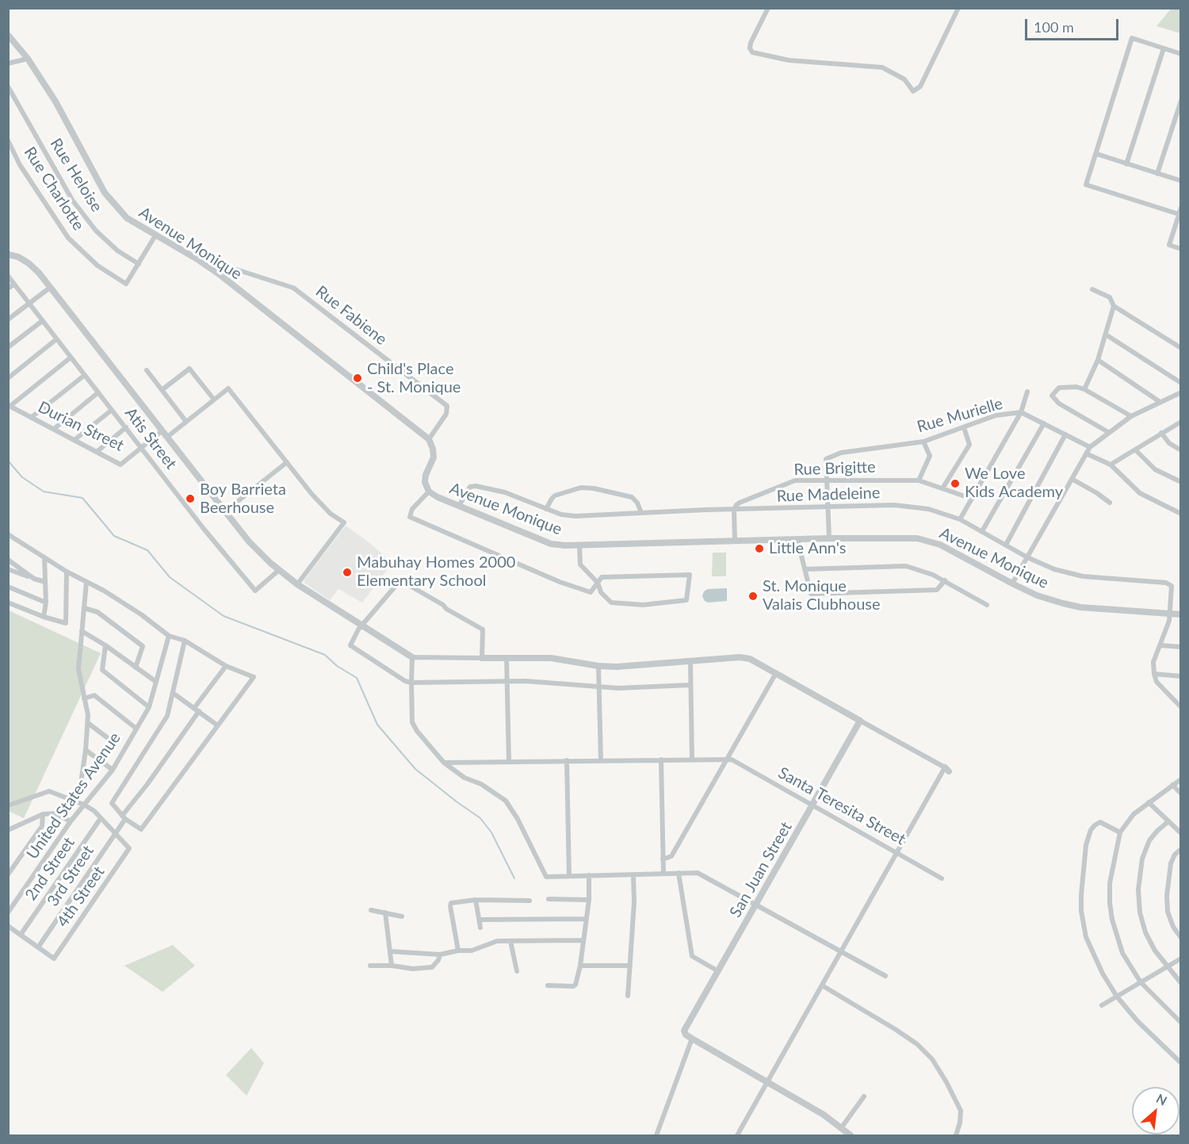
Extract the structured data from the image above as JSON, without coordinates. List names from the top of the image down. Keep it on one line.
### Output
{"streets":{"street":["Rue Heloise","Rue Charlotte","Avenue Monique","Rue Fabiene","Rue Murielle","Durian Street","Atis Street","Rue Brigitte","Rue Madeleine","United States Avenue","Santa Teresita Street","2nd Street","San Juan Street","3rd Street","4th Street"]},"crossings":[["Rue Heloise","Rue Charlotte"],["Avenue Monique","Rue Fabiene"],["Avenue Monique","Rue Murielle"],["Avenue Monique","Rue Madeleine"],["Rue Murielle","Rue Brigitte"],["Rue Murielle","Rue Madeleine"],["Durian Street","Atis Street"],["Rue Brigitte","Rue Madeleine"],["Santa Teresita Street","San Juan Street"],["3rd Street","4th Street"]],"places":["Child's Place - St. Monique","We Love Kids Academy","Boy Barrieta Beerhouse","Little Ann's","Mabuhay Homes 2000 Elementary School","St. Monique Valais Clubhouse"],"scale_bar":"100 m","north":"top right"}
